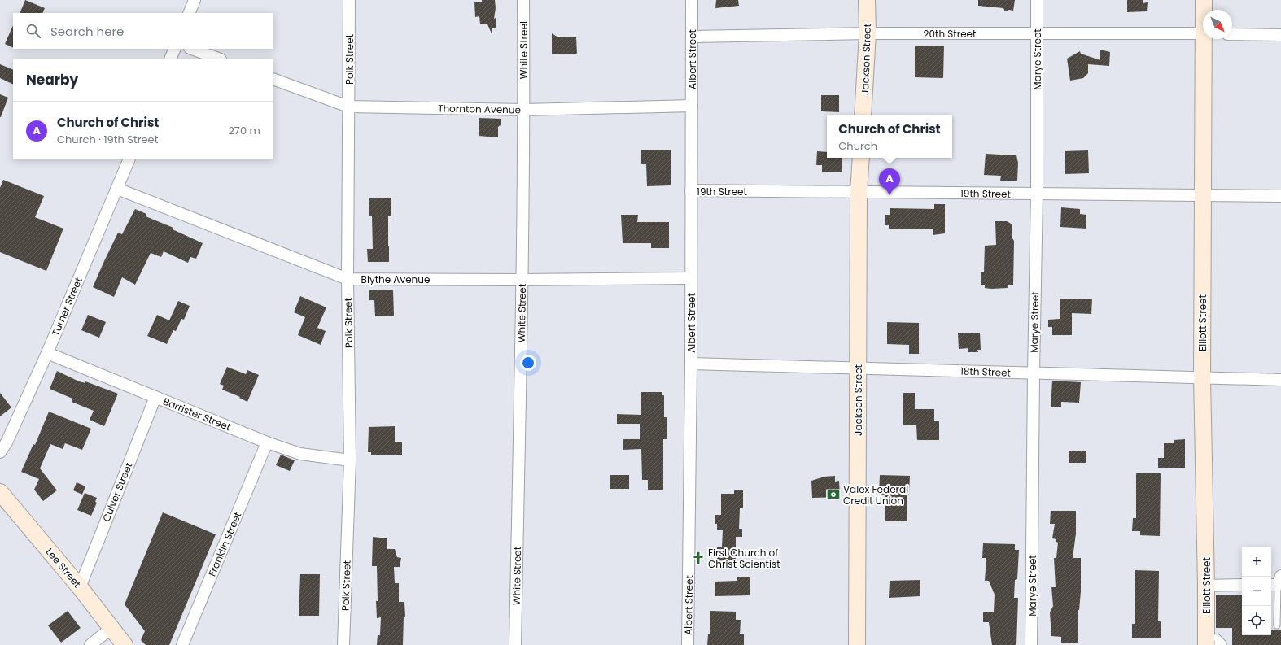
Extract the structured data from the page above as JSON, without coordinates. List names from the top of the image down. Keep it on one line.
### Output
{"streets":{"street":["20th Street","White Street","Polk Street","Albert Street","Jackson Street","Marye Street","Thornton Avenue","19th Street","Blythe Avenue","Turner Street","Elliott Street","18th Street","Barrister Street","Culver Street","Franklin Street","Lee Street"]},"crossings":[["20th Street","Albert Street"],["20th Street","Jackson Street"],["20th Street","Marye Street"],["White Street","Thornton Avenue"],["White Street","Blythe Avenue"],["Polk Street","Thornton Avenue"],["Polk Street","Blythe Avenue"],["Polk Street","Barrister Street"],["Albert Street","Thornton Avenue"],["Albert Street","19th Street"],["Albert Street","Blythe Avenue"],["Albert Street","18th Street"],["Jackson Street","19th Street"],["Jackson Street","18th Street"],["Marye Street","19th Street"],["Marye Street","18th Street"],["19th Street","Elliott Street"],["Blythe Avenue","Turner Street"],["Turner Street","Barrister Street"],["Elliott Street","18th Street"],["Barrister Street","Culver Street"],["Barrister Street","Franklin Street"],["Culver Street","Lee Street"]],"places":{"bank":["Valex Federal Credit Union"],"church":["First Church of Christ Scientist"]},"north":"bottom right","page":{"search":"Search here","heading":"Nearby","list":[{"mark":"A","name":"Church of Christ","note":"Church · 19th Street","value":"270 m"}],"popup":["Church of Christ","Church"],"pins":"A","map_buttons":["+","−"]}}
